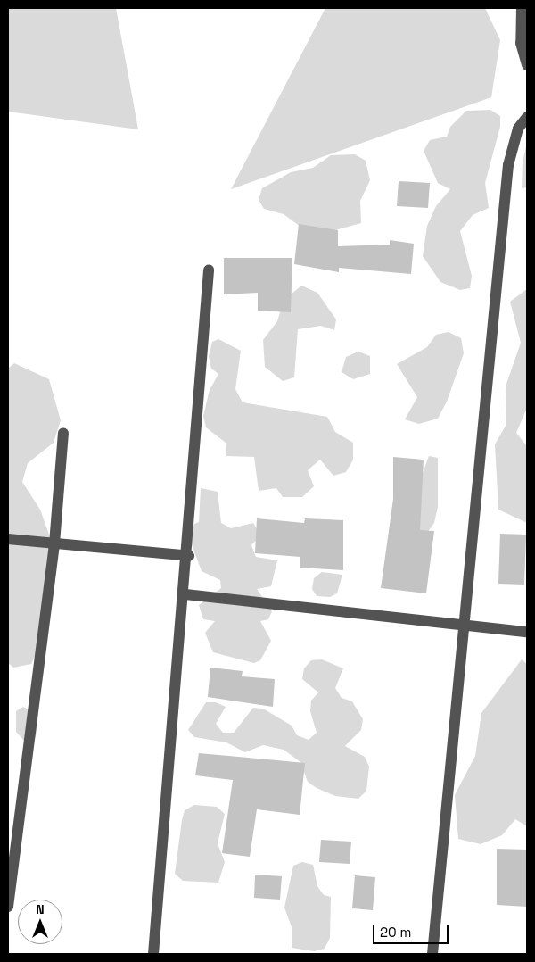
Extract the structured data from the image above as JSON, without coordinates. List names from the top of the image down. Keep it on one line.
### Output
{"scale_bar":"20 m","north":"top"}
